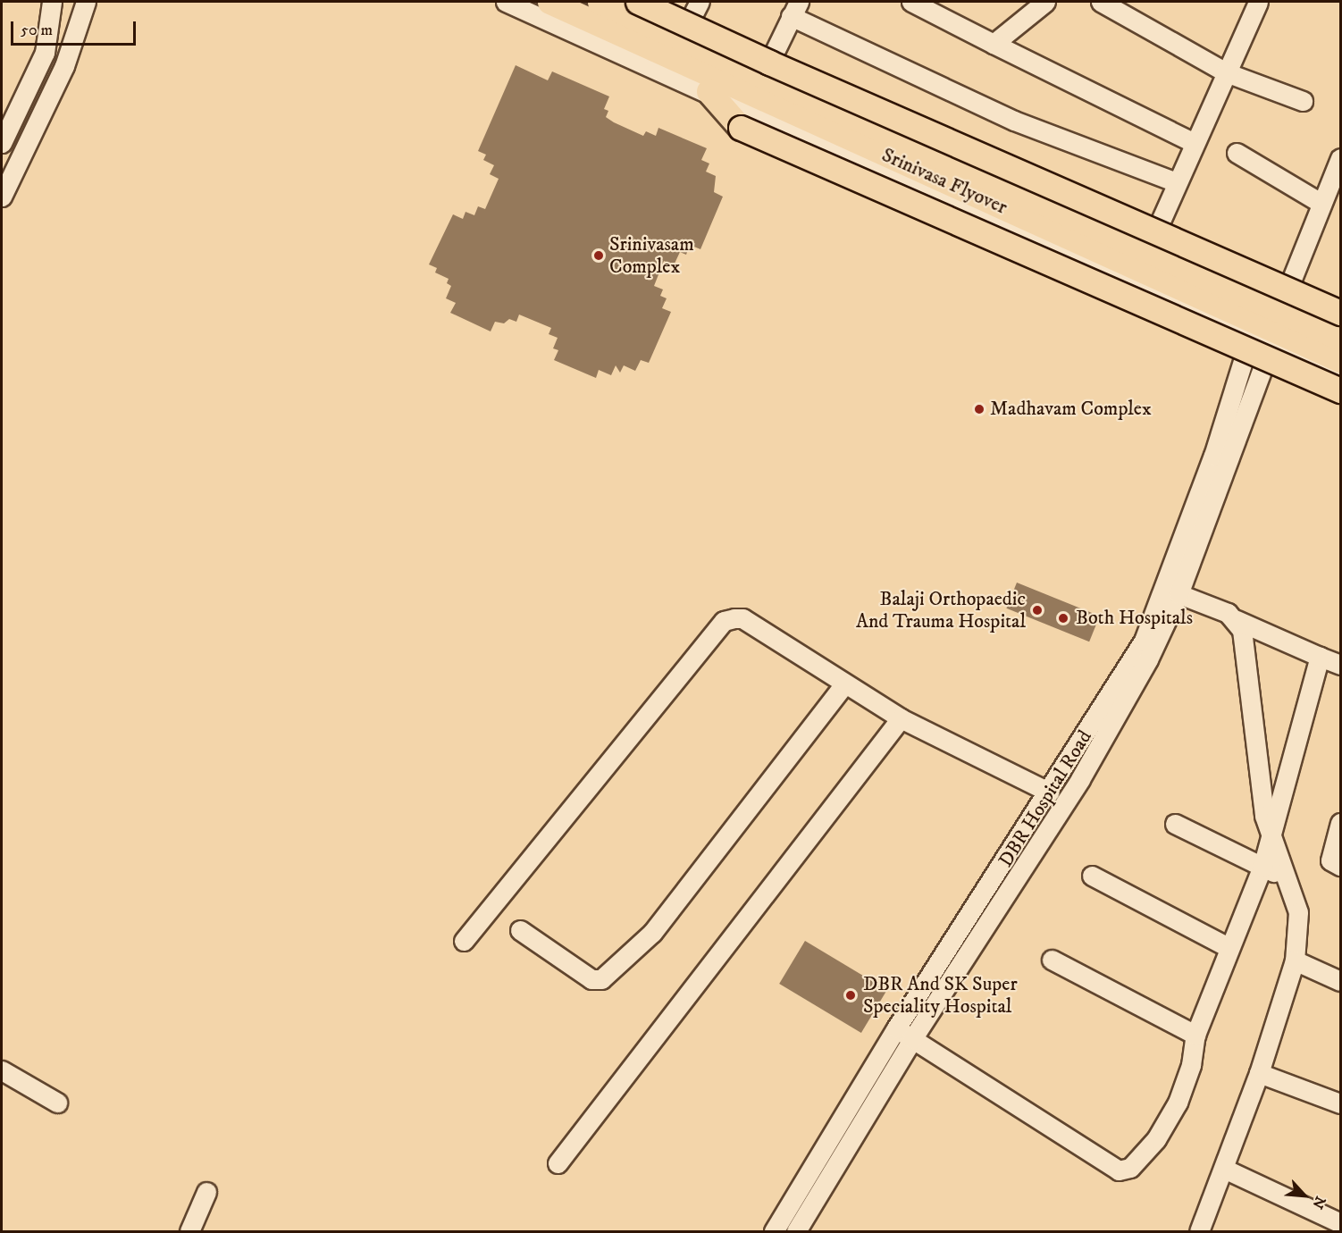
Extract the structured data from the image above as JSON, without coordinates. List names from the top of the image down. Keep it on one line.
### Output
{"streets":{"main road":["Srinivasa Flyover"],"street":["DBR Hospital Road"]},"places":["Srinivasam Complex","Madhavam Complex","Balaji Orthopaedic And Trauma Hospital","Both Hospitals","DBR And SK Super Speciality Hospital"],"scale_bar":"50 m","north":"bottom right"}
